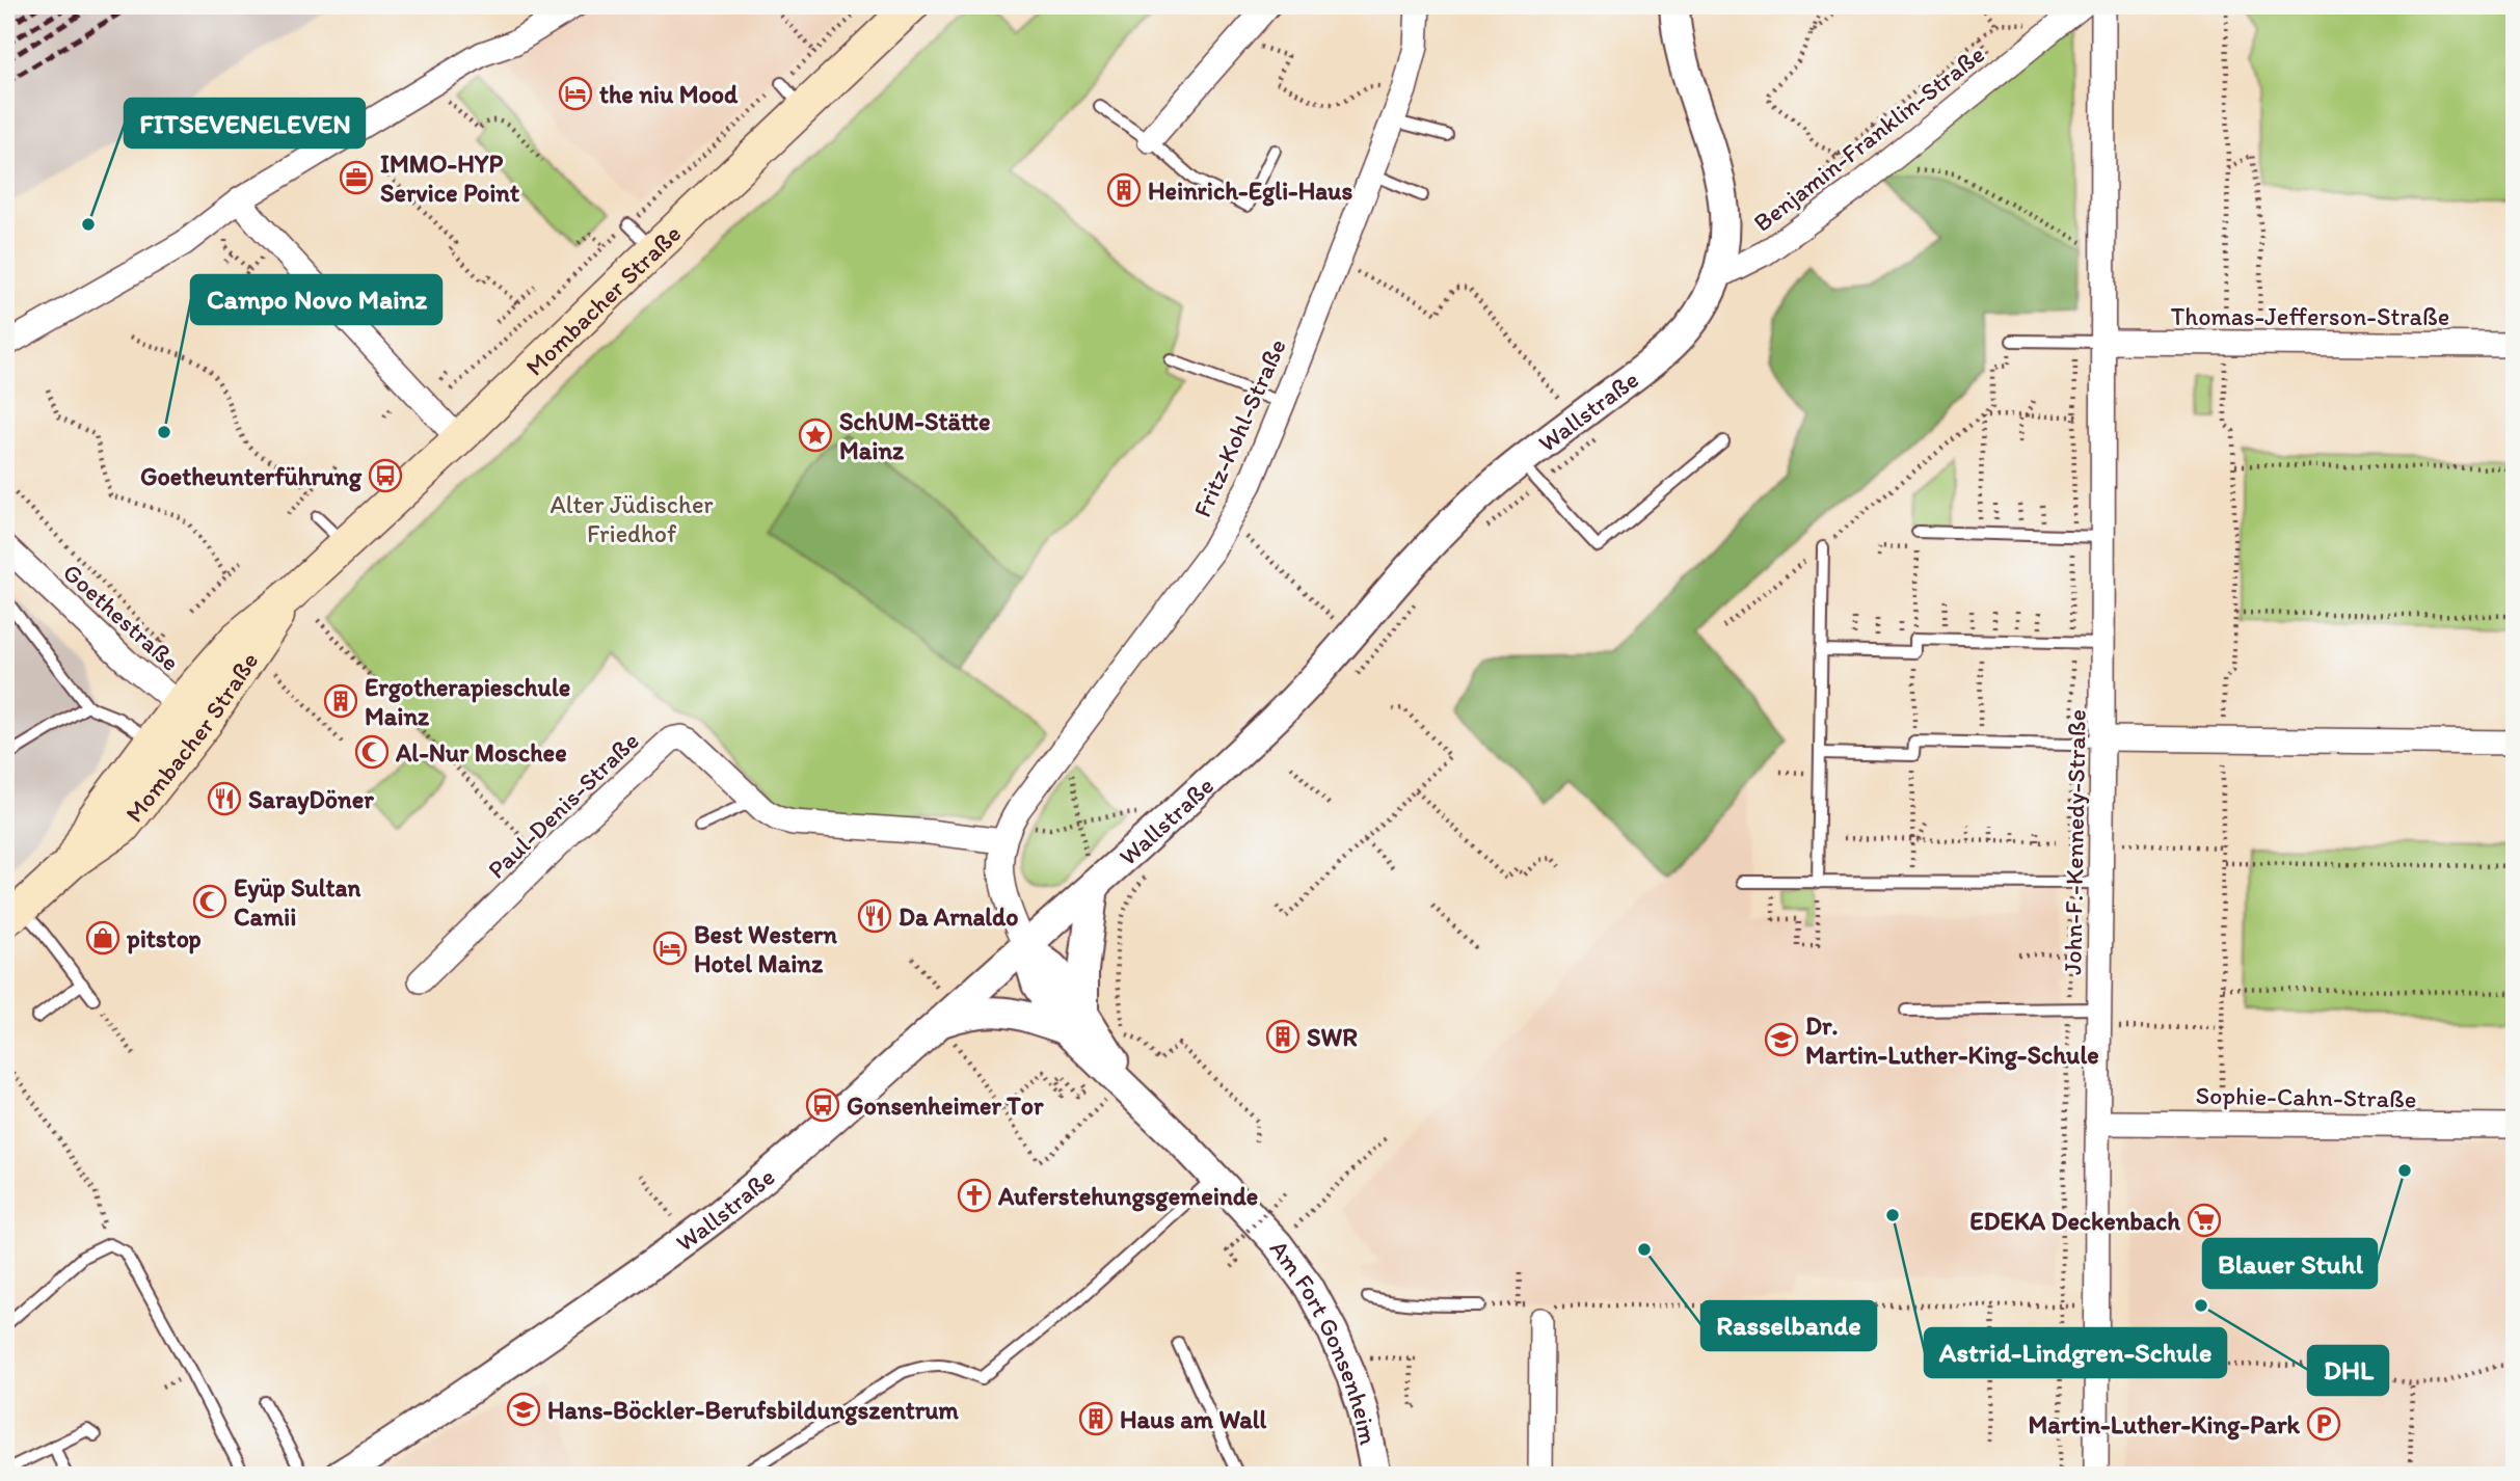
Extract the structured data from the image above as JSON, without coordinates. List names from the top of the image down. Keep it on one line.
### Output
{"streets":{"main road":["Mombacher Straße"],"street":["Benjamin-Franklin-Straße","Thomas-Jefferson-Straße","Wallstraße","Fritz-Kohl-Straße","Goethestraße","Paul-Denis-Straße","John-F.-Kennedy-Straße","Sophie-Cahn-Straße","Am Fort Gonsenheim"]},"crossings":[["Benjamin-Franklin-Straße","Wallstraße"],["Mombacher Straße","Goethestraße"],["Thomas-Jefferson-Straße","John-F.-Kennedy-Straße"],["Wallstraße","Fritz-Kohl-Straße"],["Wallstraße","Am Fort Gonsenheim"],["Fritz-Kohl-Straße","Paul-Denis-Straße"],["Fritz-Kohl-Straße","Am Fort Gonsenheim"],["John-F.-Kennedy-Straße","Sophie-Cahn-Straße"]],"parks":["Alter Jüdischer Friedhof"],"places":{"hotel":["the niu Mood","Best Western Hotel Mainz"],"office":["IMMO-HYP Service Point"],"building":["Heinrich-Egli-Haus","Ergotherapieschule Mainz","SWR","Haus am Wall"],"other":["FITSEVENELEVEN","Campo Novo Mainz","Blauer Stuhl","Astrid-Lindgren-Schule","Rasselbande","DHL"],"place":["SchUM-Stätte Mainz"],"bus stop":["Goetheunterführung","Gonsenheimer Tor"],"mosque":["Al-Nur Moschee","Eyüp Sultan Camii"],"restaurant":["SarayDöner","Da Arnaldo"],"shop":["pitstop"],"school or university":["Dr. Martin-Luther-King-Schule","Hans-Böckler-Berufsbildungszentrum"],"church":["Auferstehungsgemeinde"],"supermarket":["EDEKA Deckenbach"],"parking":["Martin-Luther-King-Park"]}}
